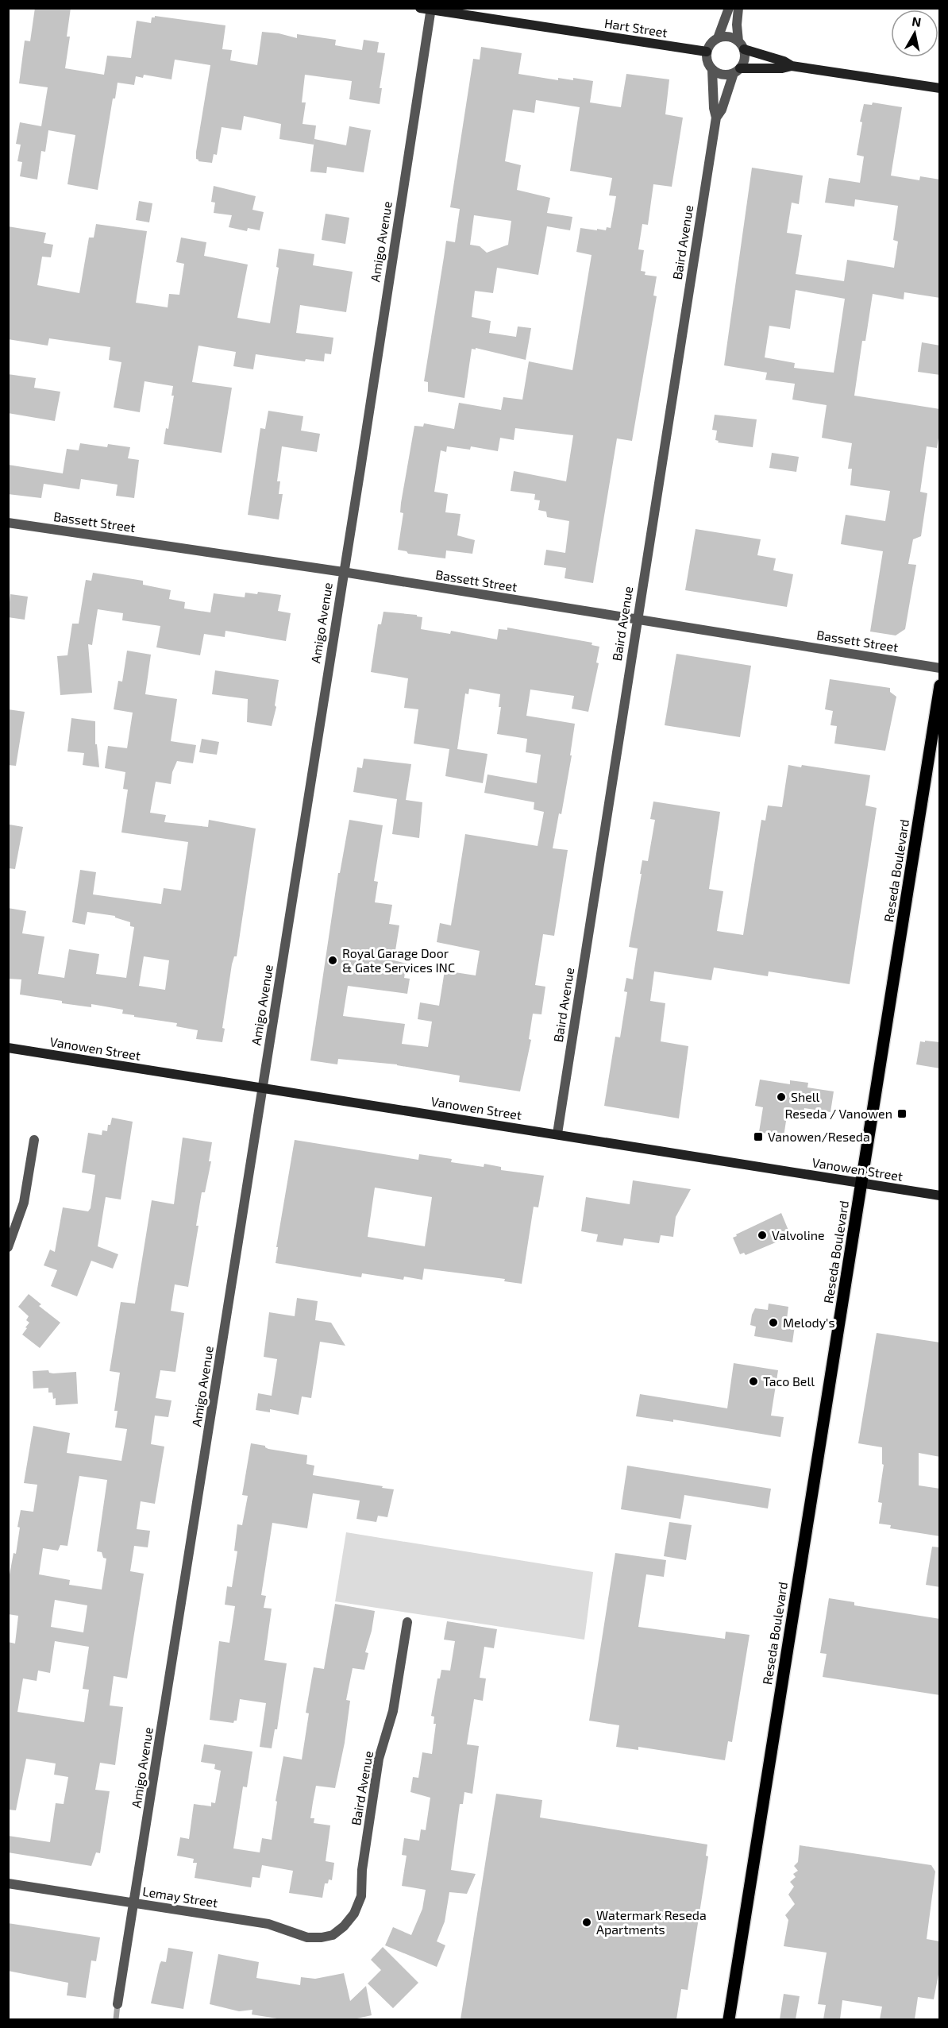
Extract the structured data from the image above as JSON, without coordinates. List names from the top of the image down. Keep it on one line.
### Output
{"streets":{"main road":["Hart Street","Reseda Boulevard","Vanowen Street"],"street":["Amigo Avenue","Baird Avenue","Bassett Street","Lemay Street"]},"crossings":[["Hart Street","Amigo Avenue"],["Hart Street","Baird Avenue"],["Amigo Avenue","Bassett Street"],["Amigo Avenue","Vanowen Street"],["Amigo Avenue","Lemay Street"],["Baird Avenue","Bassett Street"],["Baird Avenue","Vanowen Street"],["Baird Avenue","Lemay Street"],["Reseda Boulevard","Vanowen Street"]],"places":{"other":["Royal Garage Door & Gate Services INC","Shell","Valvoline","Melody's","Taco Bell","Watermark Reseda Apartments"],"transit":["Reseda / Vanowen","Vanowen/Reseda"]},"north":"top"}
